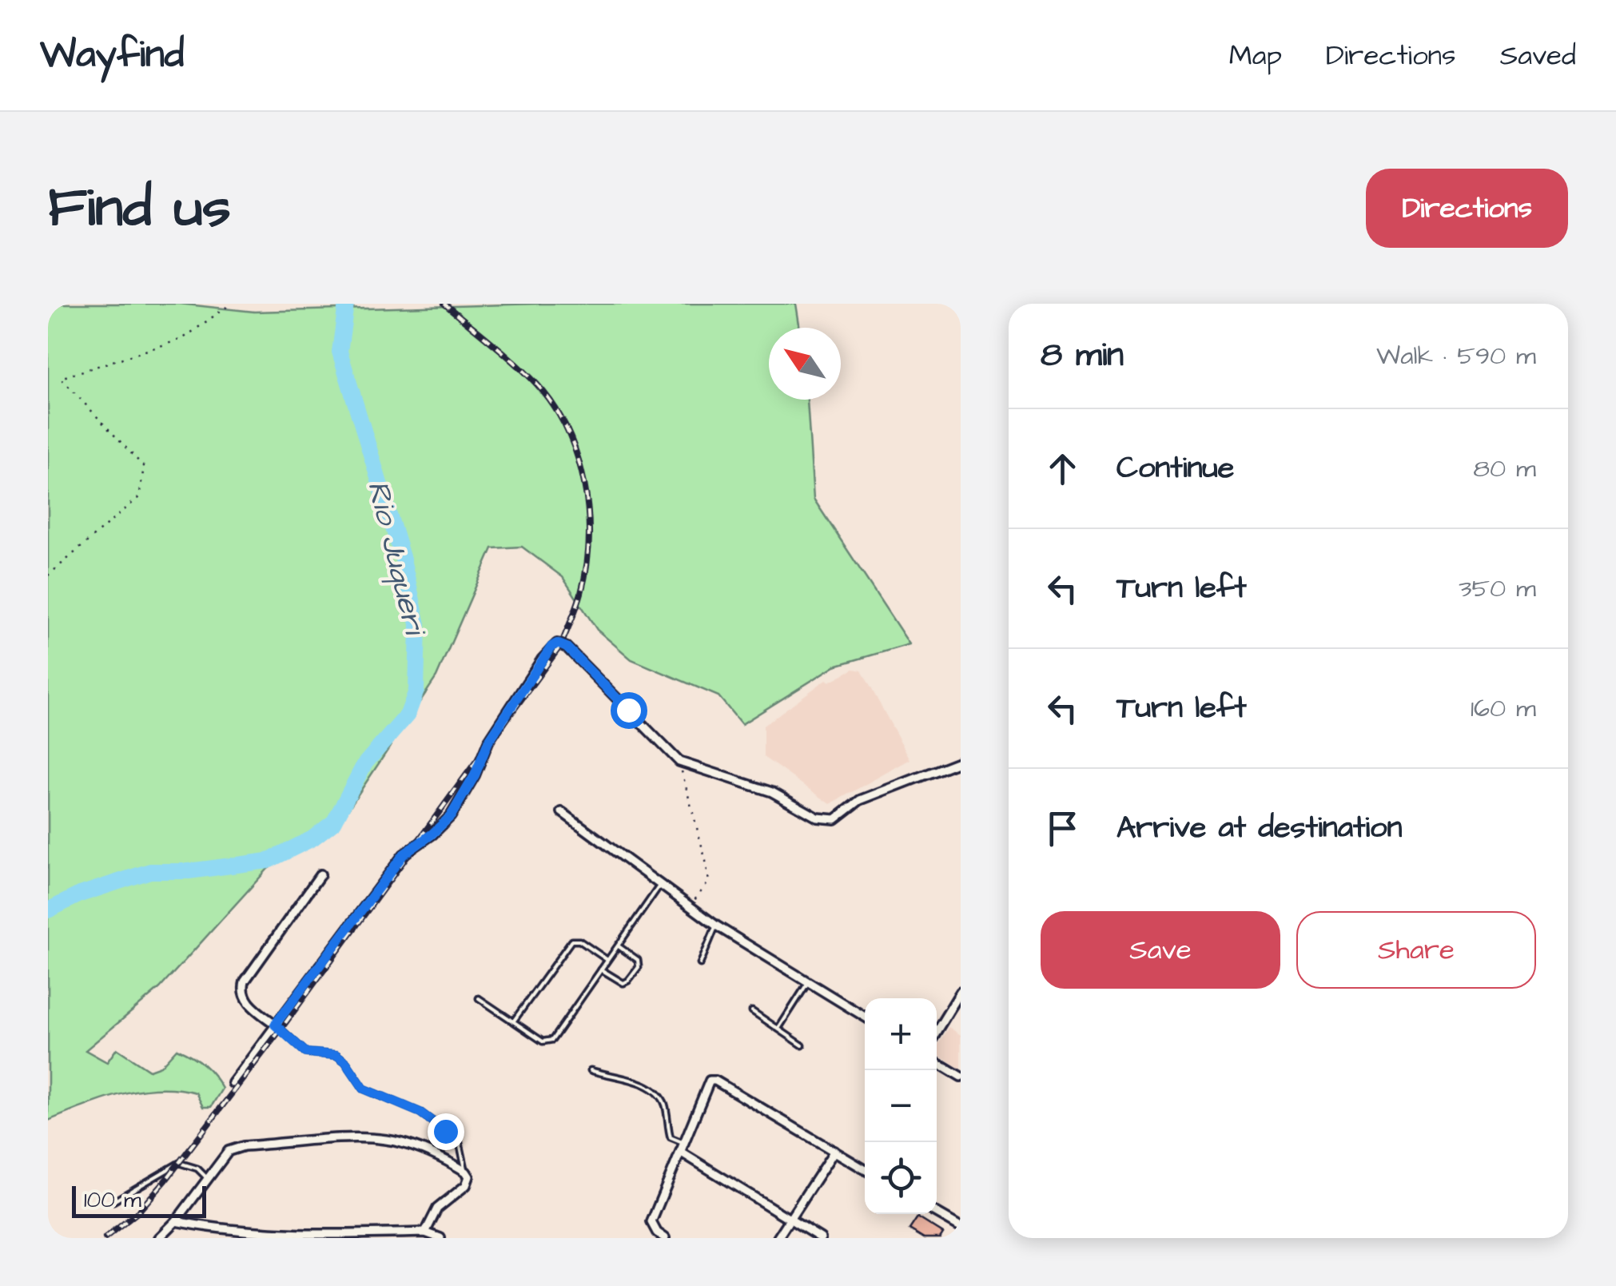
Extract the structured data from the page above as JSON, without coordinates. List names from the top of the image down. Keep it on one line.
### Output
{"water":["Rio Juqueri"],"scale_bar":"100 m","north":"top left","page":{"header":"Wayfind","nav":["Map","Directions","Saved"],"buttons":["Directions",["Save","Share"]],"title":"Find us","heading":["8 min","Walk · 590 m"],"list":[["Continue","80 m"],["Turn left","350 m"],["Turn left","160 m"],"Arrive at destination"],"map_buttons":["+","−"],"scale":"100 m"}}
